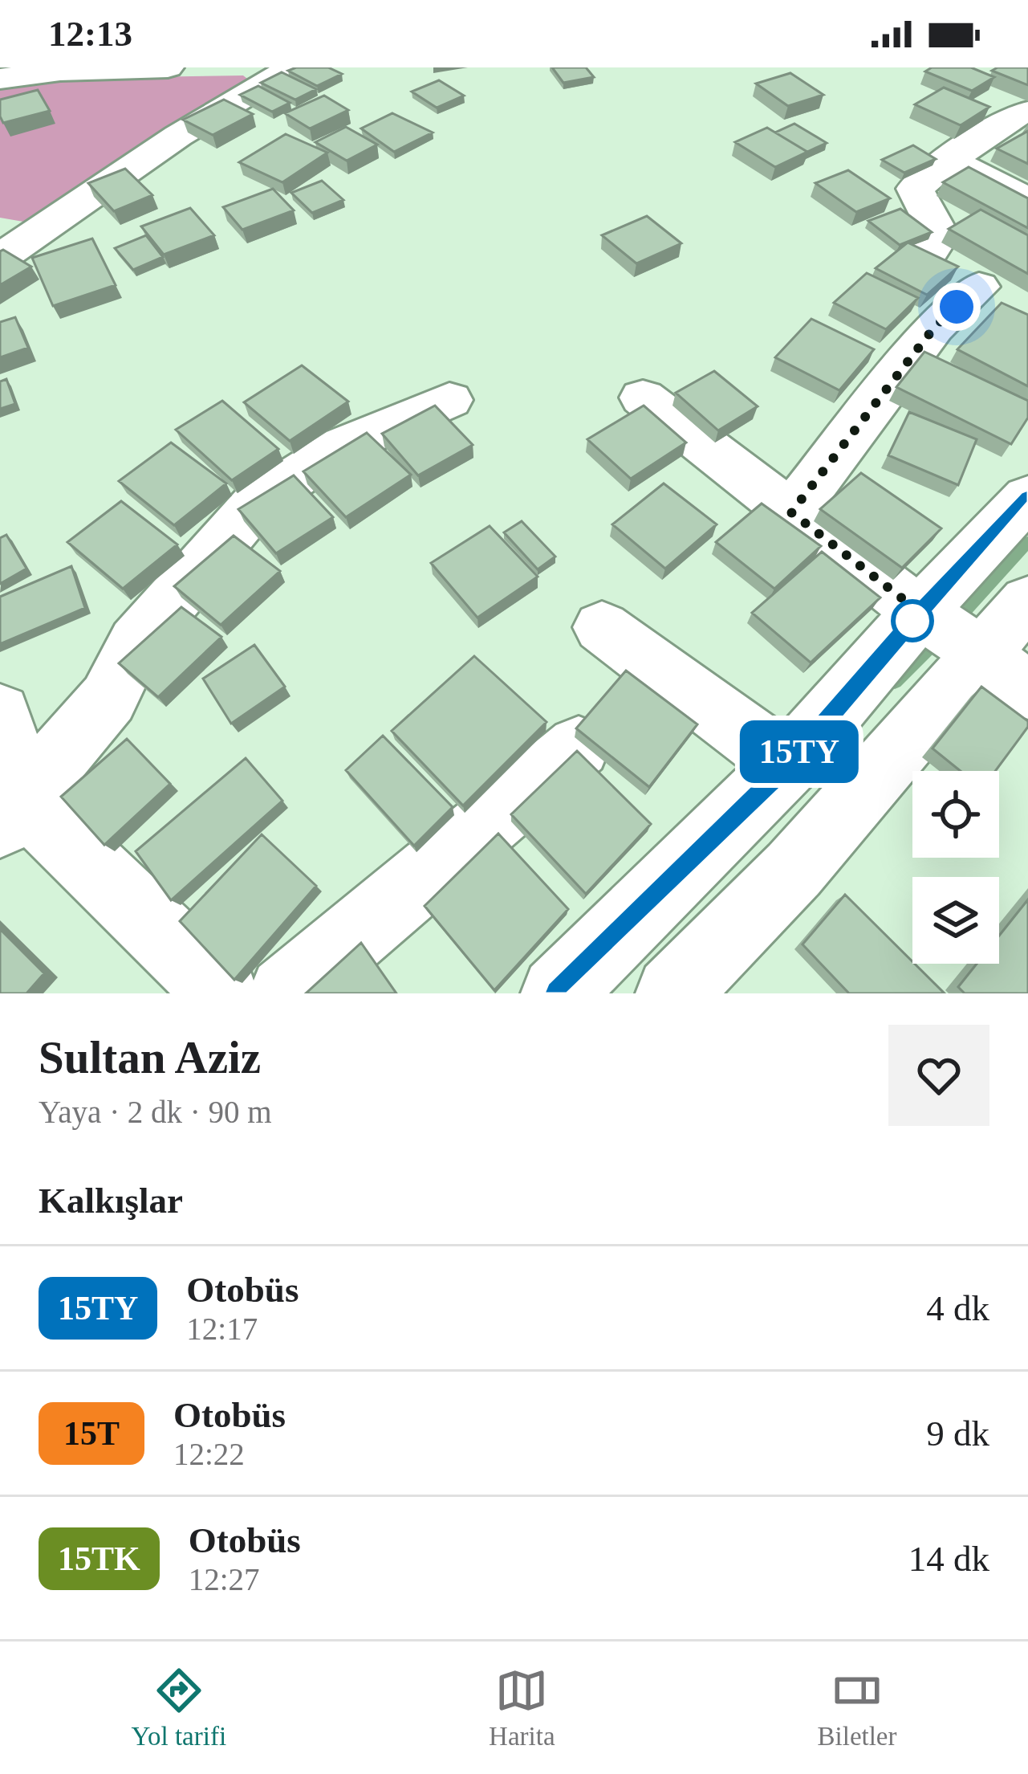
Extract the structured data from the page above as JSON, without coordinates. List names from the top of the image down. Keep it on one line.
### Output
{"lines":["bus line 15TY"],"page":{"status":"12:13","on_map":"15TY","heading":[["Sultan Aziz","Yaya · 2 dk · 90 m"],"Kalkışlar"],"list":[{"mark":"15TY","name":"Otobüs","note":"12:17","value":"4 dk"},{"mark":"15T","name":"Otobüs","note":"12:22","value":"9 dk"},{"mark":"15TK","name":"Otobüs","note":"12:27","value":"14 dk"}],"tabs":["Yol tarifi","Harita","Biletler"]}}
